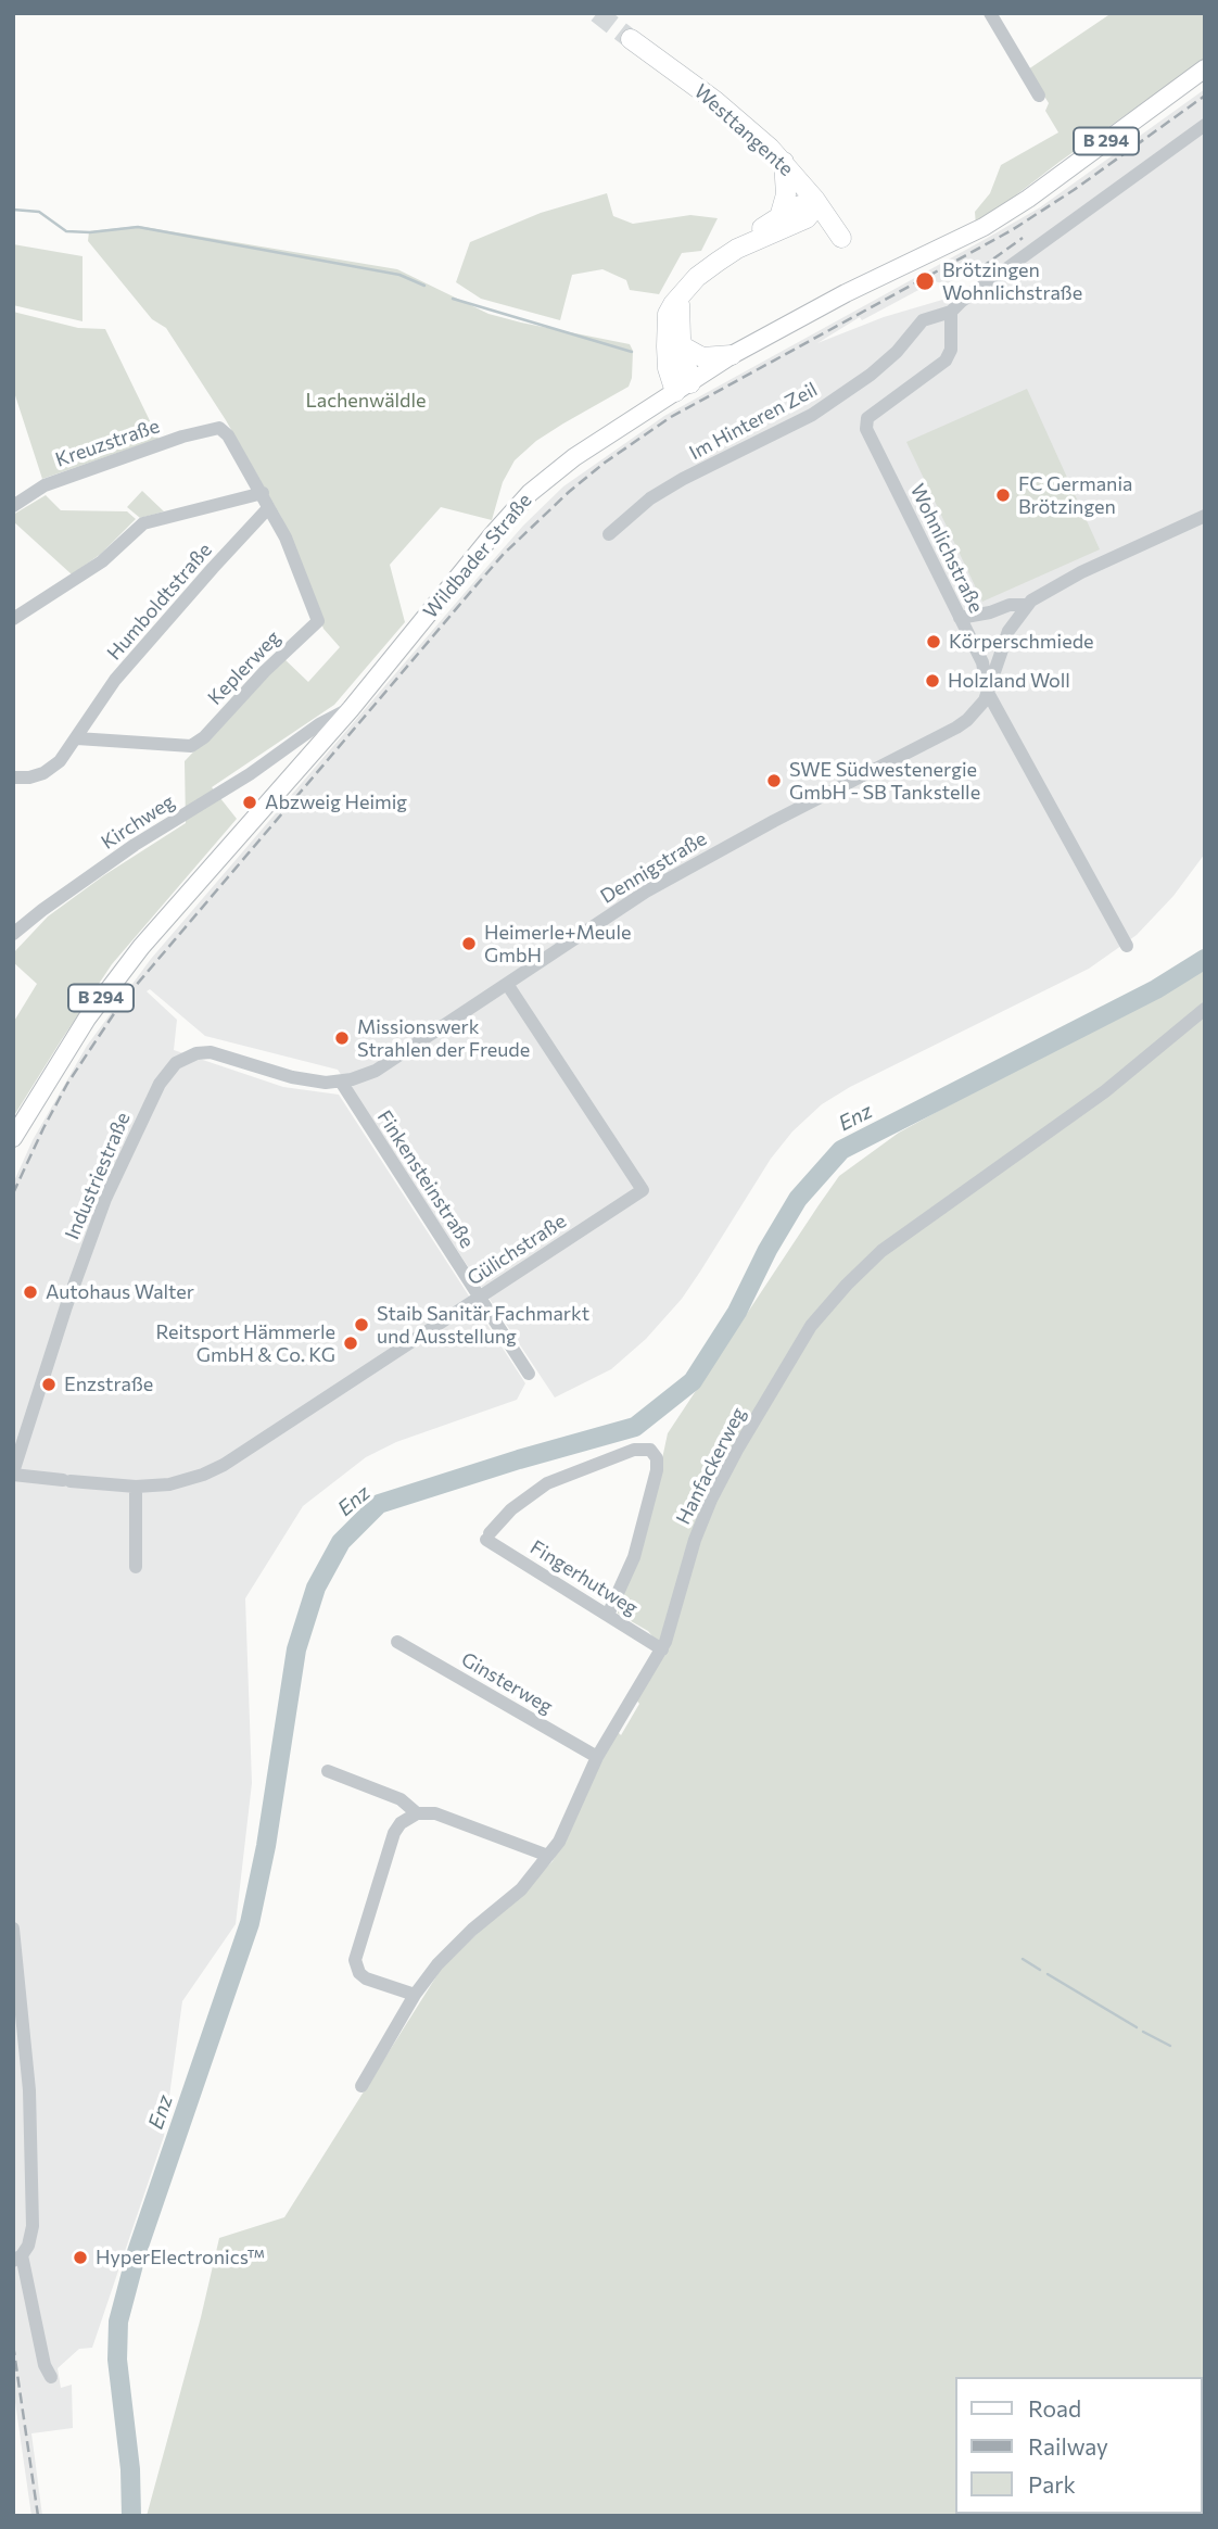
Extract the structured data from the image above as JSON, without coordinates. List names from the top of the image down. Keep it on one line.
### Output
{"streets":{"highway":["Westtangente"],"main road":["B 294","Wildbader Straße"],"street":["Im Hinteren Zeil","Kreuzstraße","Wohnlichstraße","Humboldtstraße","Keplerweg","Kirchweg","Dennigstraße","Industriestraße","Finkensteinstraße","Gülichstraße","Hanfackerweg","Fingerhutweg","Ginsterweg"]},"crossings":[["Im Hinteren Zeil","Wohnlichstraße"],["Wohnlichstraße","Dennigstraße"],["Wildbader Straße","Kirchweg"],["Humboldtstraße","Keplerweg"],["Dennigstraße","Industriestraße"],["Dennigstraße","Finkensteinstraße"],["Dennigstraße","Gülichstraße"],["Industriestraße","Finkensteinstraße"],["Finkensteinstraße","Gülichstraße"],["Hanfackerweg","Fingerhutweg"],["Hanfackerweg","Ginsterweg"]],"water":["Enz"],"parks":["Lachenwäldle"],"places":["Brötzingen Wohnlichstraße","FC Germania Brötzingen","Körperschmiede","Holzland Woll","SWE Südwestenergie GmbH - SB Tankstelle","Abzweig Heimig","Heimerle+Meule GmbH","Missionswerk Strahlen der Freude","Autohaus Walter","Staib Sanitär Fachmarkt und Ausstellung","Reitsport Hämmerle GmbH & Co. KG","Enzstraße","HyperElectronics™"],"legend":["Road","Railway","Park"]}
